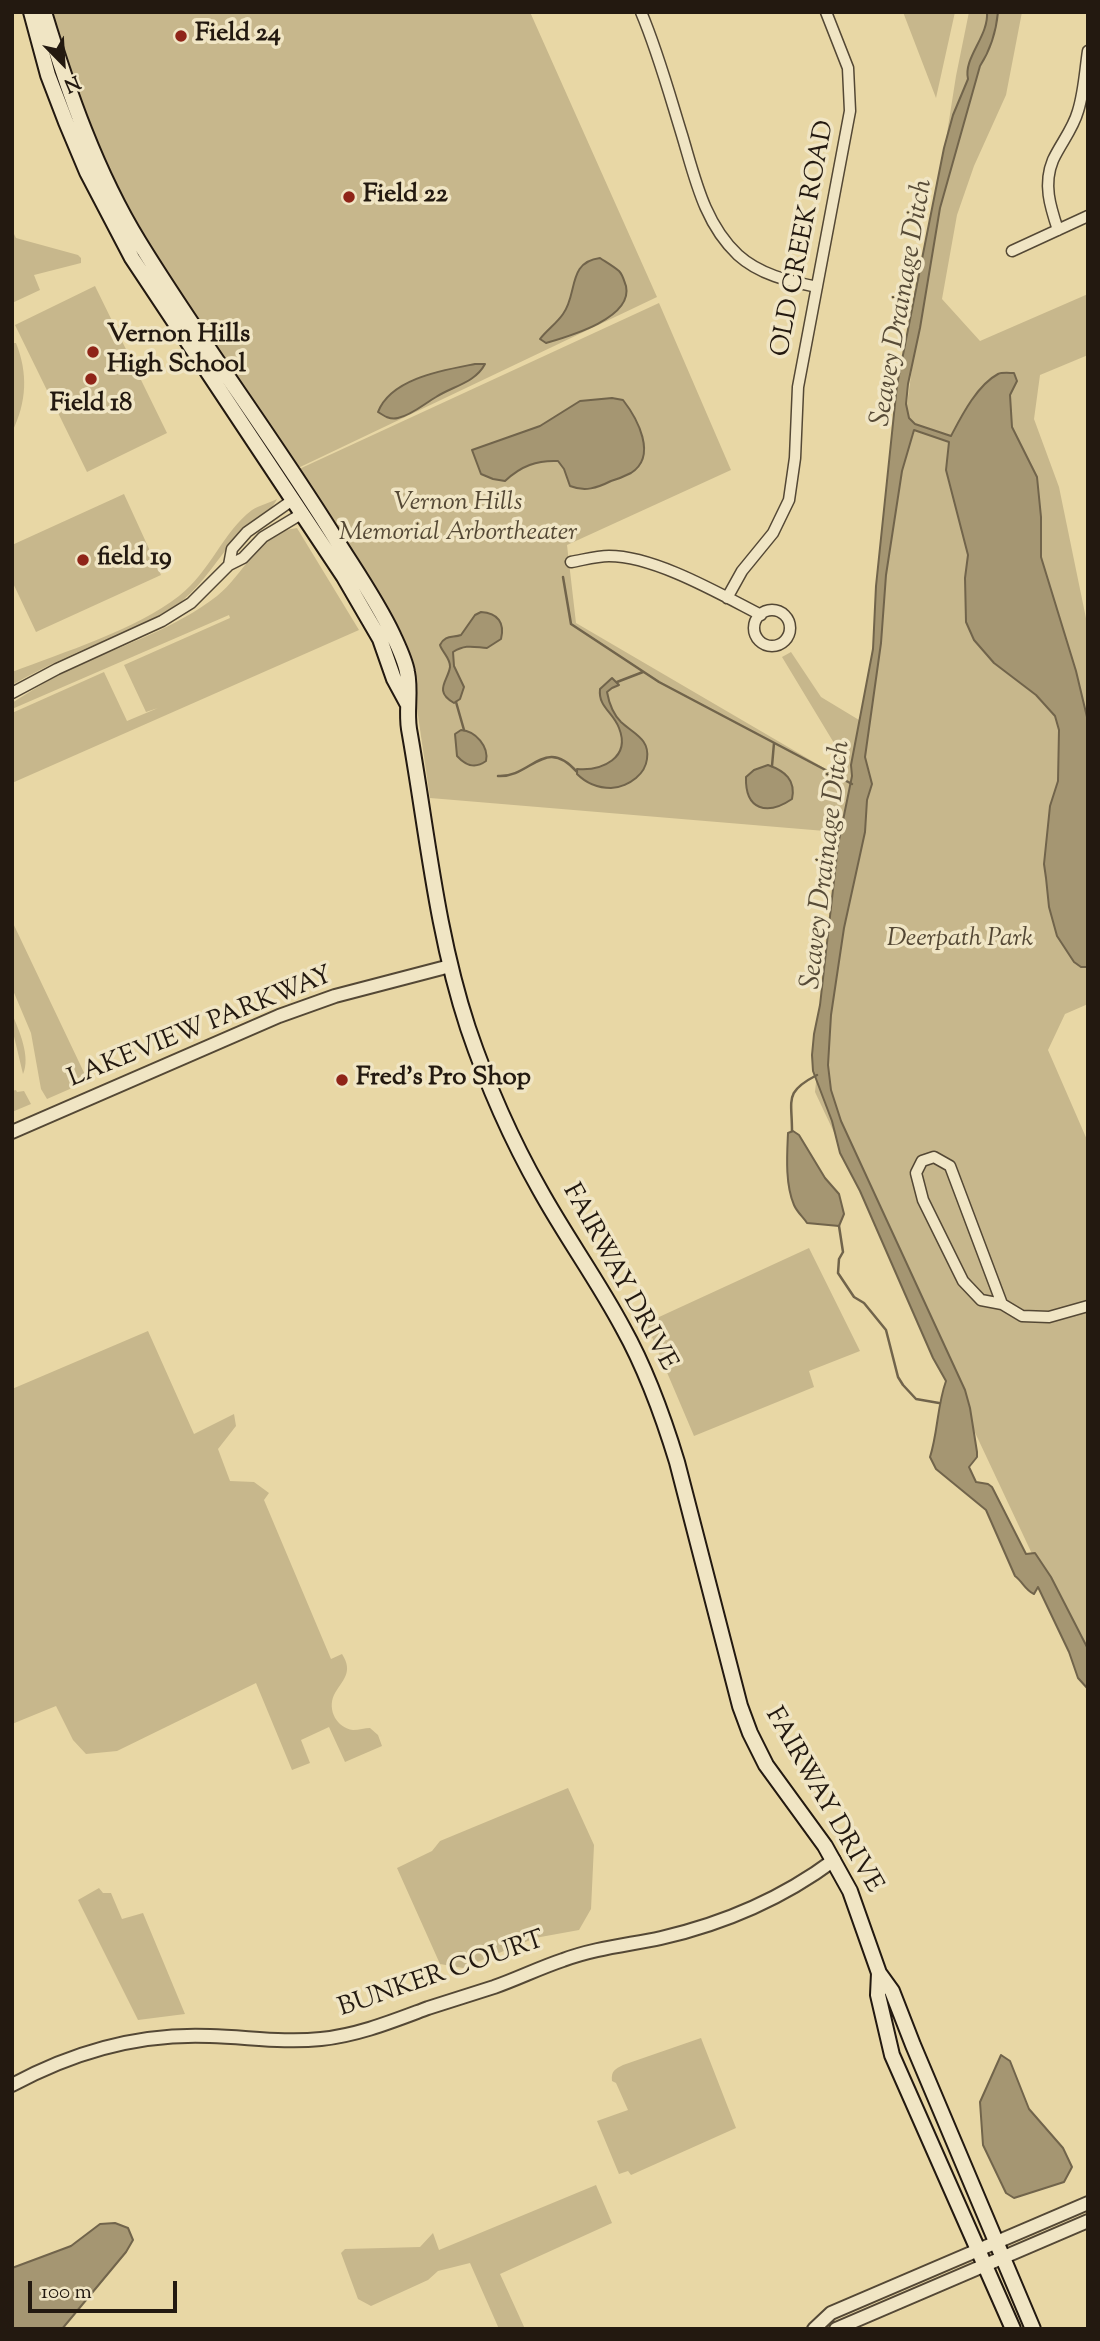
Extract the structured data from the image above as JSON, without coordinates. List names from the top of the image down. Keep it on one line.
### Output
{"streets":{"main road":["FAIRWAY DRIVE"],"street":["OLD CREEK ROAD","LAKEVIEW PARKWAY","BUNKER COURT"]},"crossings":[["LAKEVIEW PARKWAY","FAIRWAY DRIVE"],["FAIRWAY DRIVE","BUNKER COURT"]],"water":["Seavey Drainage Ditch"],"parks":["Vernon Hills Memorial Arbortheater","Deerpath Park"],"places":["Field 24","Field 22","Vernon Hills High School","Field 18","field 19","Fred's Pro Shop"],"scale_bar":"100 m","north":"bottom right"}
